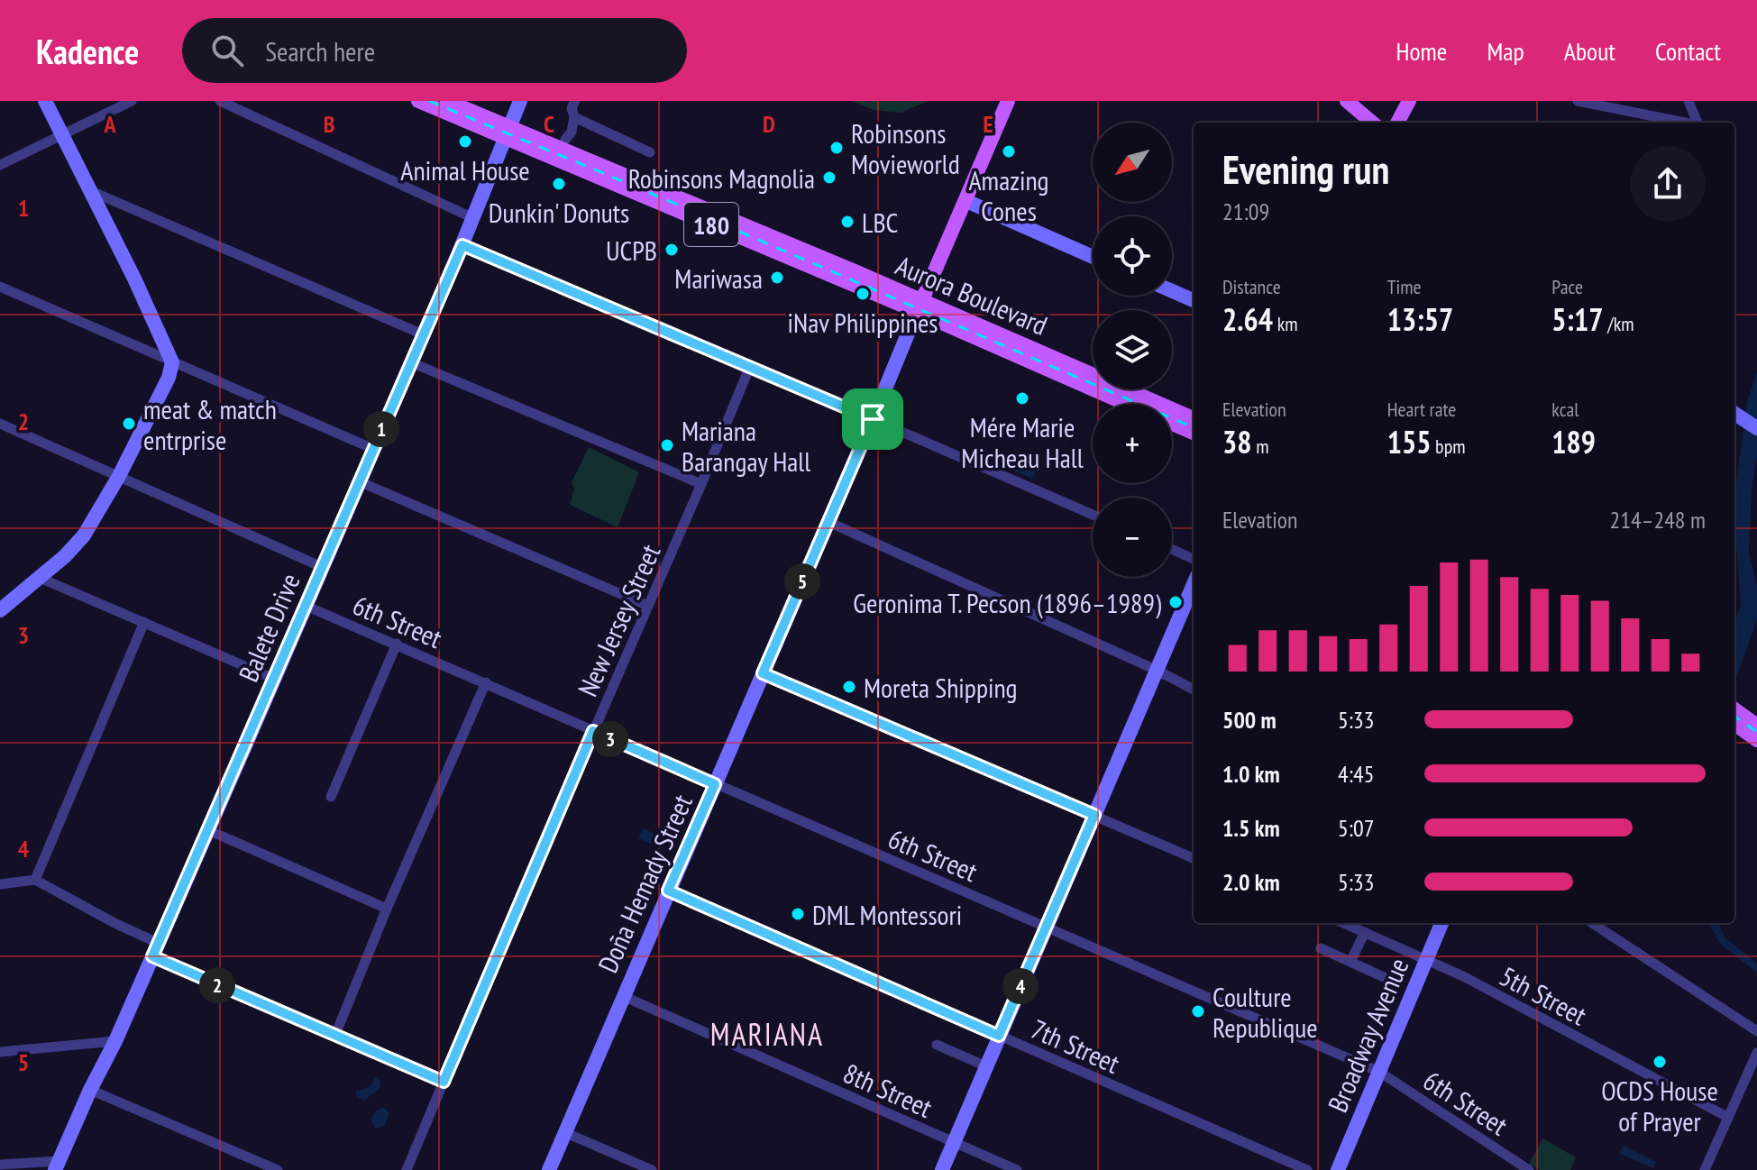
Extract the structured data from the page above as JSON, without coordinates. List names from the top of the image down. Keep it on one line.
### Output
{"streets":{"main road":["180","Aurora Boulevard","Doña Hemady Street"],"street":["New Jersey Street","6th Street","Balete Drive","5th Street","Broadway Avenue","7th Street","8th Street"]},"crossings":[["Aurora Boulevard","Balete Drive"],["Aurora Boulevard","Doña Hemady Street"],["New Jersey Street","6th Street"],["6th Street","Balete Drive"],["6th Street","Doña Hemady Street"],["6th Street","Broadway Avenue"],["Doña Hemady Street","7th Street"],["Doña Hemady Street","8th Street"],["5th Street","Broadway Avenue"]],"districts":["MARIANA"],"places":["Animal House","Robinsons Movieworld","Amazing Cones","Robinsons Magnolia","Dunkin' Donuts","LBC","UCPB","Mariwasa","iNav Philippines","Mére Marie Micheau Hall","meat & match entrprise","Mariana Barangay Hall","Geronima T. Pecson (1896–1989)","Moreta Shipping","DML Montessori","Coulture Republique","OCDS House of Prayer"],"north":"bottom left","page":{"header":"Kadence","search":"Search here","nav":["Home","Map","About","Contact"],"map_buttons":["+","−"],"heading":["Evening run","21:09"],"stats":[["Distance","2.64 km"],["Time","13:57"],["Pace","5:17 /km"],["Elevation","38 m"],["Heart rate","155 bpm"],["kcal","189"]],"pins":["1","5","3","2","4"],"chart":["Elevation","214–248 m"],"list":[{"name":"500 m","note":"5:33"},{"name":"1.0 km","note":"4:45"},{"name":"1.5 km","note":"5:07"},{"name":"2.0 km","note":"5:33"}]},"grid":{"columns":["A","B","C","D","E"],"rows":["1","2","3","4","5"]}}
